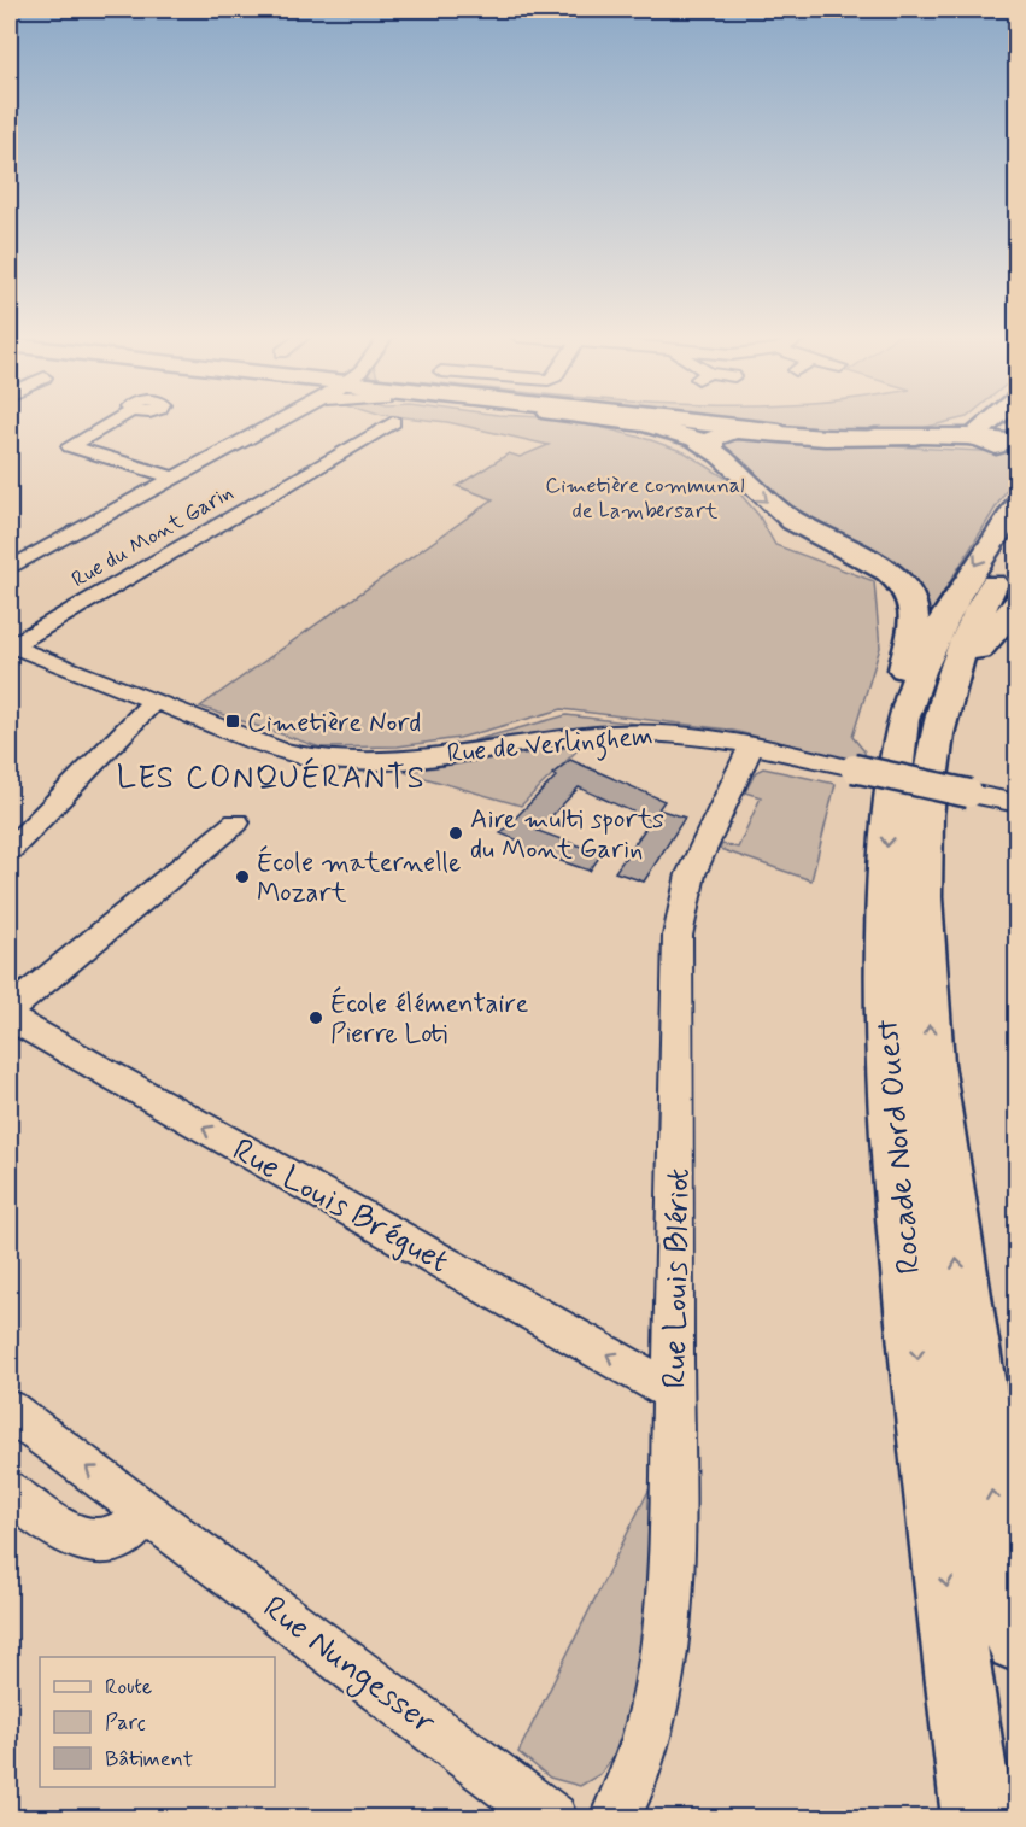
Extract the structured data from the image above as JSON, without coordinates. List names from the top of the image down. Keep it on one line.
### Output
{"streets":{"main road":["Rocade Nord Ouest"],"street":["Rue du Mont Garin","Rue de Verlinghem","Rue Louis Bréguet","Rue Louis Blériot","Rue Nungesser"]},"crossings":[["Rue du Mont Garin","Rue de Verlinghem"],["Rue de Verlinghem","Rue Louis Blériot"],["Rue Louis Bréguet","Rue Louis Blériot"]],"one_way":["Rue Louis Bréguet"],"districts":["LES CONQUÉRANTS"],"parks":["Cimetière communal de Lambersart"],"places":{"transit":["Cimetière Nord"],"other":["Aire multi sports du Mont Garin","École maternelle Mozart","École élémentaire Pierre Loti"]},"legend":["Route","Parc","Bâtiment"]}
